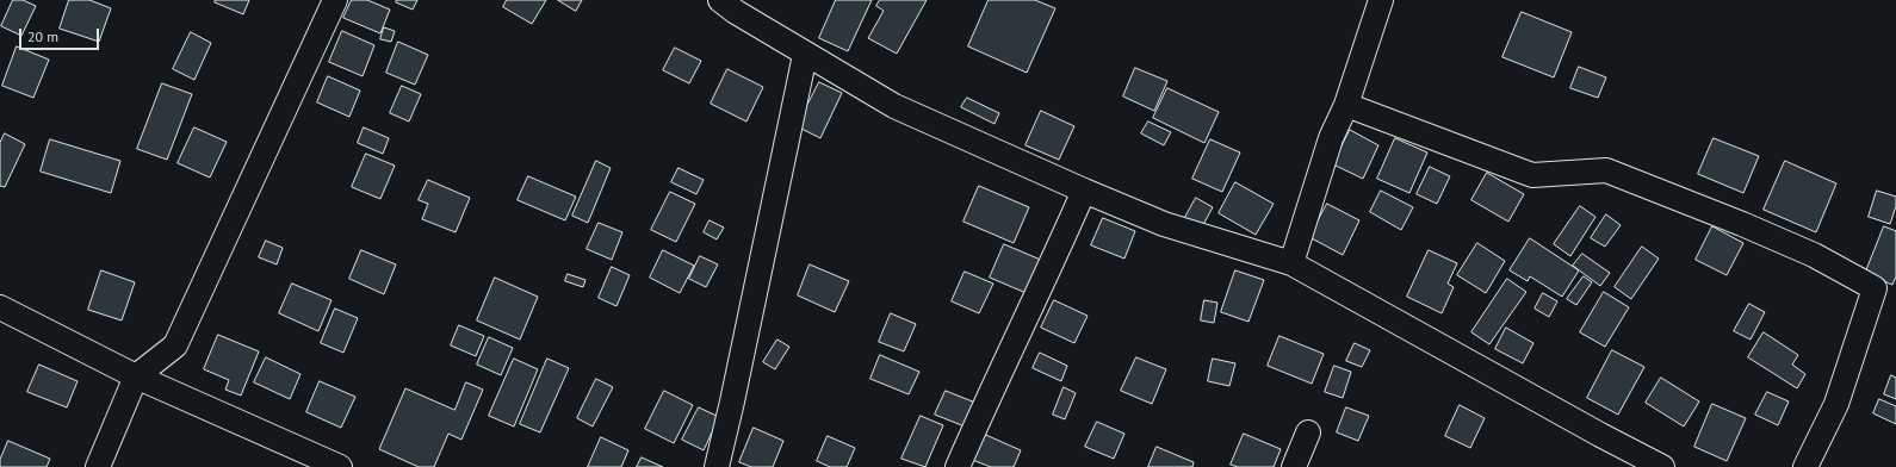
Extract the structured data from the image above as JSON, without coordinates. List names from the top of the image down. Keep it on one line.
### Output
{"scale_bar":"20 m"}
